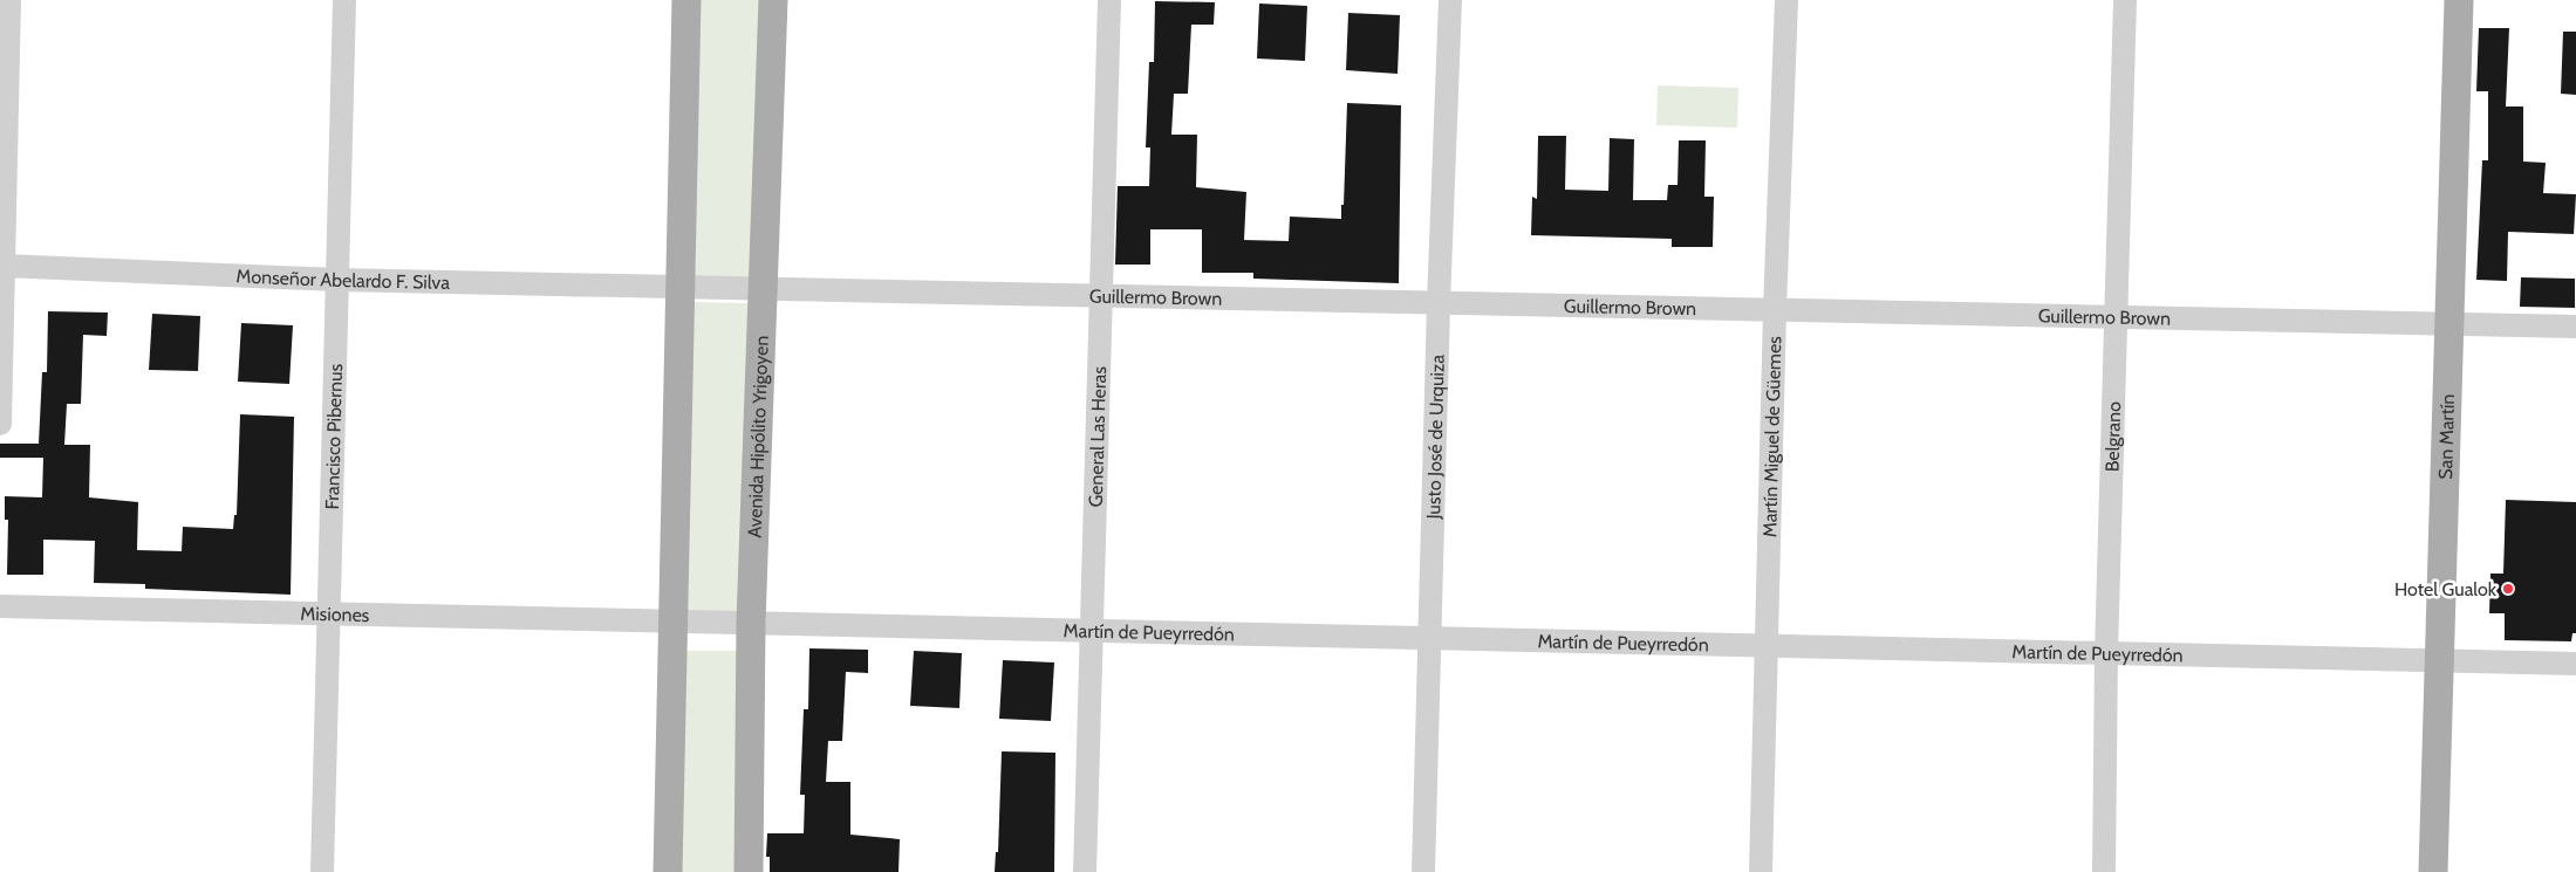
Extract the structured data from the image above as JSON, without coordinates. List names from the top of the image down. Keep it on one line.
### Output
{"streets":{"main road":["Avenida Hipólito Yrigoyen","San Martín"],"street":["Monseñor Abelardo F. Silva","Guillermo Brown","General Las Heras","Justo José de Urquiza","Martín Miguel de Güemes","Belgrano","Francisco Pibernus","Misiones","Martín de Pueyrredón"]},"crossings":[["Monseñor Abelardo F. Silva","Guillermo Brown"],["Monseñor Abelardo F. Silva","Francisco Pibernus"],["Guillermo Brown","Avenida Hipólito Yrigoyen"],["Guillermo Brown","General Las Heras"],["Guillermo Brown","Justo José de Urquiza"],["Guillermo Brown","Martín Miguel de Güemes"],["Guillermo Brown","Belgrano"],["Guillermo Brown","San Martín"],["Avenida Hipólito Yrigoyen","Martín de Pueyrredón"],["General Las Heras","Martín de Pueyrredón"],["Justo José de Urquiza","Martín de Pueyrredón"],["Martín Miguel de Güemes","Martín de Pueyrredón"],["Belgrano","Martín de Pueyrredón"],["San Martín","Martín de Pueyrredón"],["Francisco Pibernus","Misiones"],["Misiones","Martín de Pueyrredón"]],"places":["Hotel Gualok"]}
